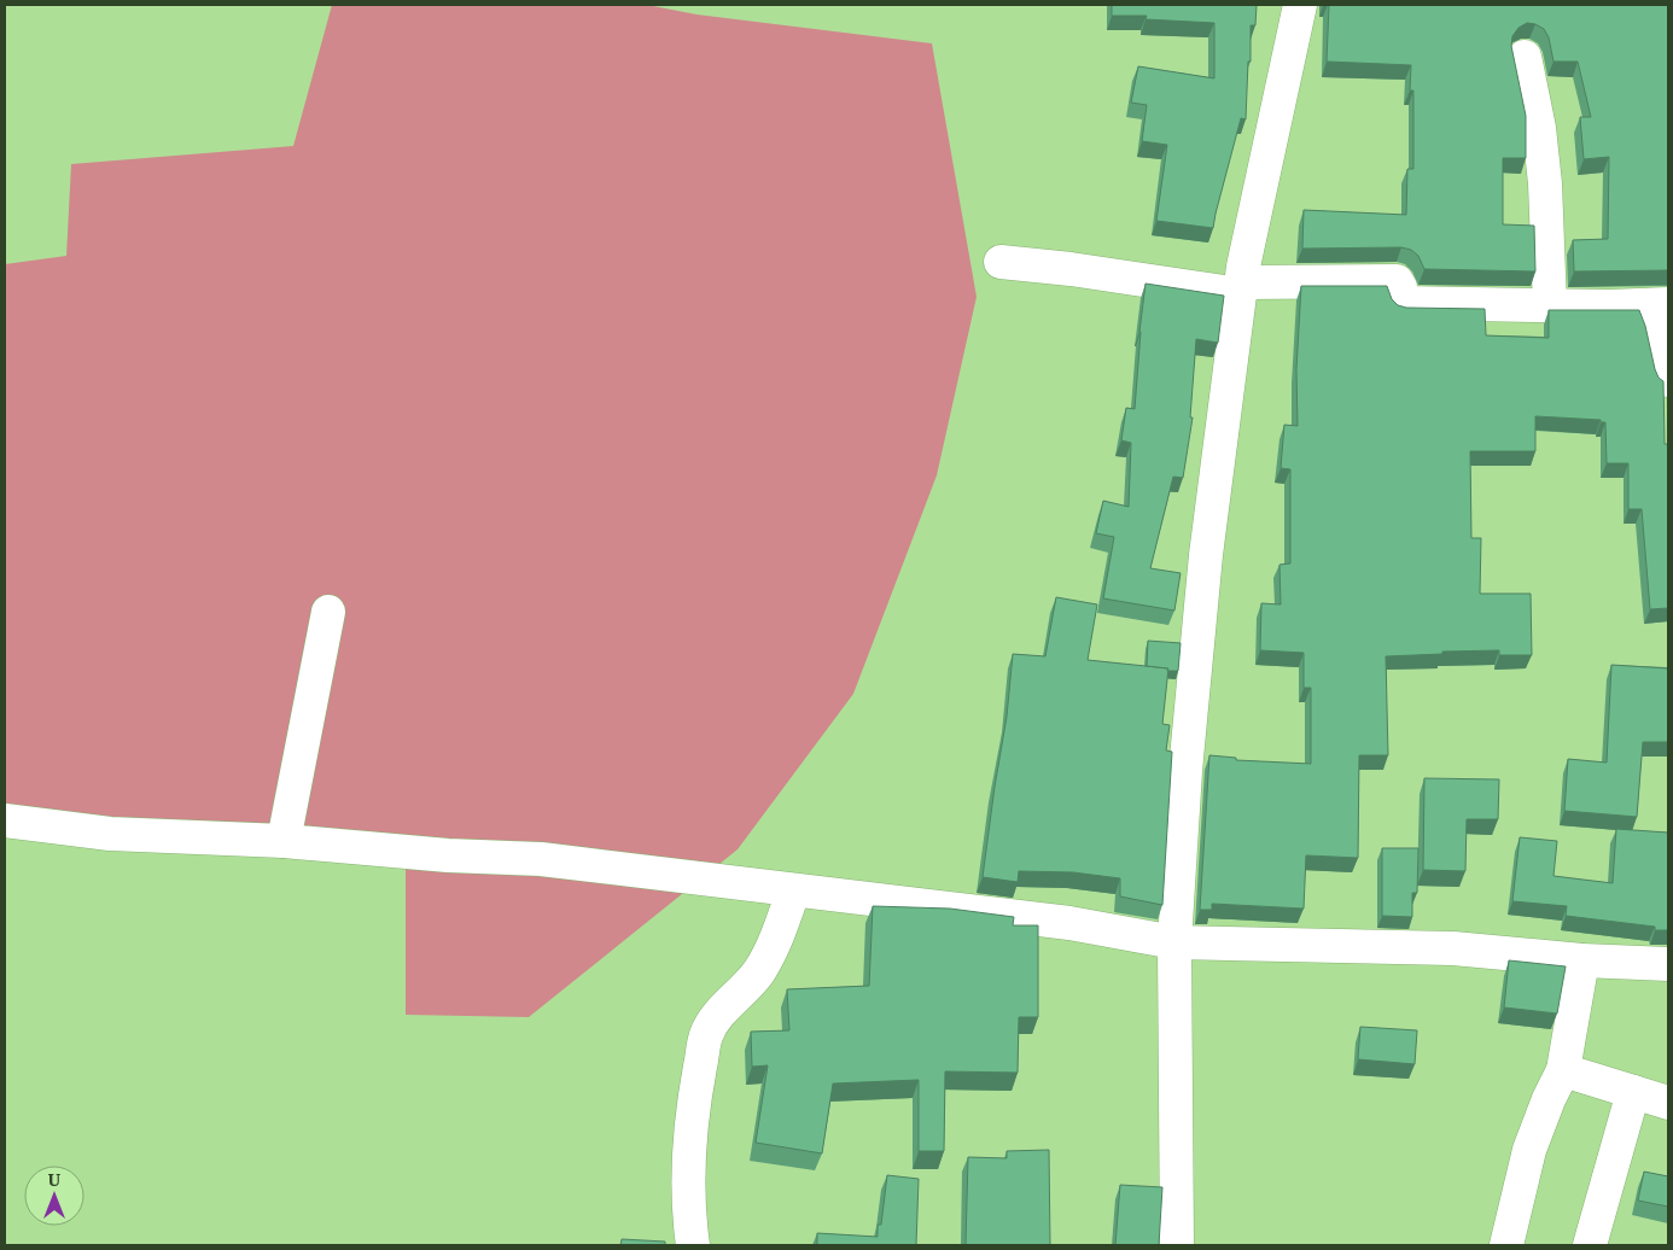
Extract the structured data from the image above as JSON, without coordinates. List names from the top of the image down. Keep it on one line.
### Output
{"north":"top"}
